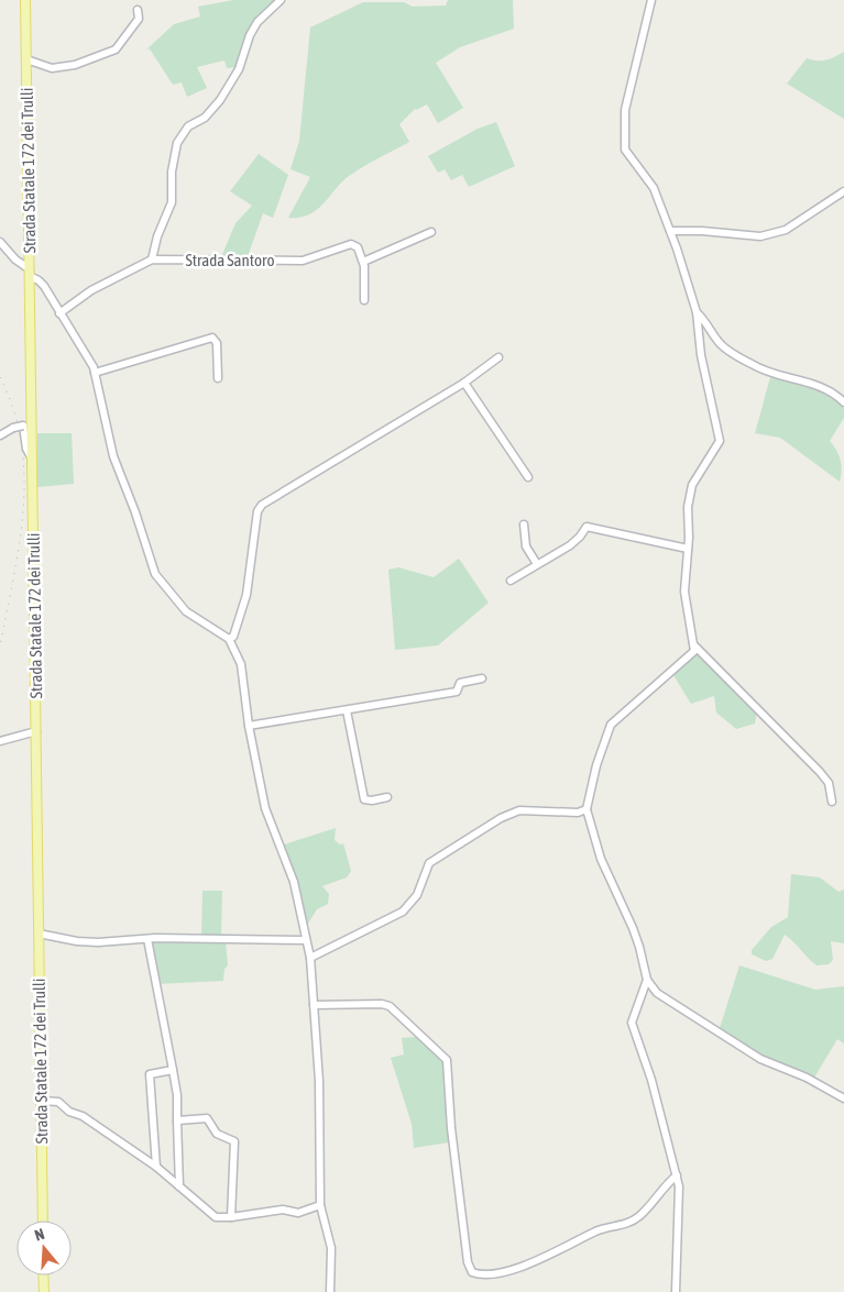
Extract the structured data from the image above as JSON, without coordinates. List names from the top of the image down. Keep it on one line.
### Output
{"streets":{"main road":["Strada Statale 172 dei Trulli"],"street":["Strada Santoro"]},"north":"top"}
